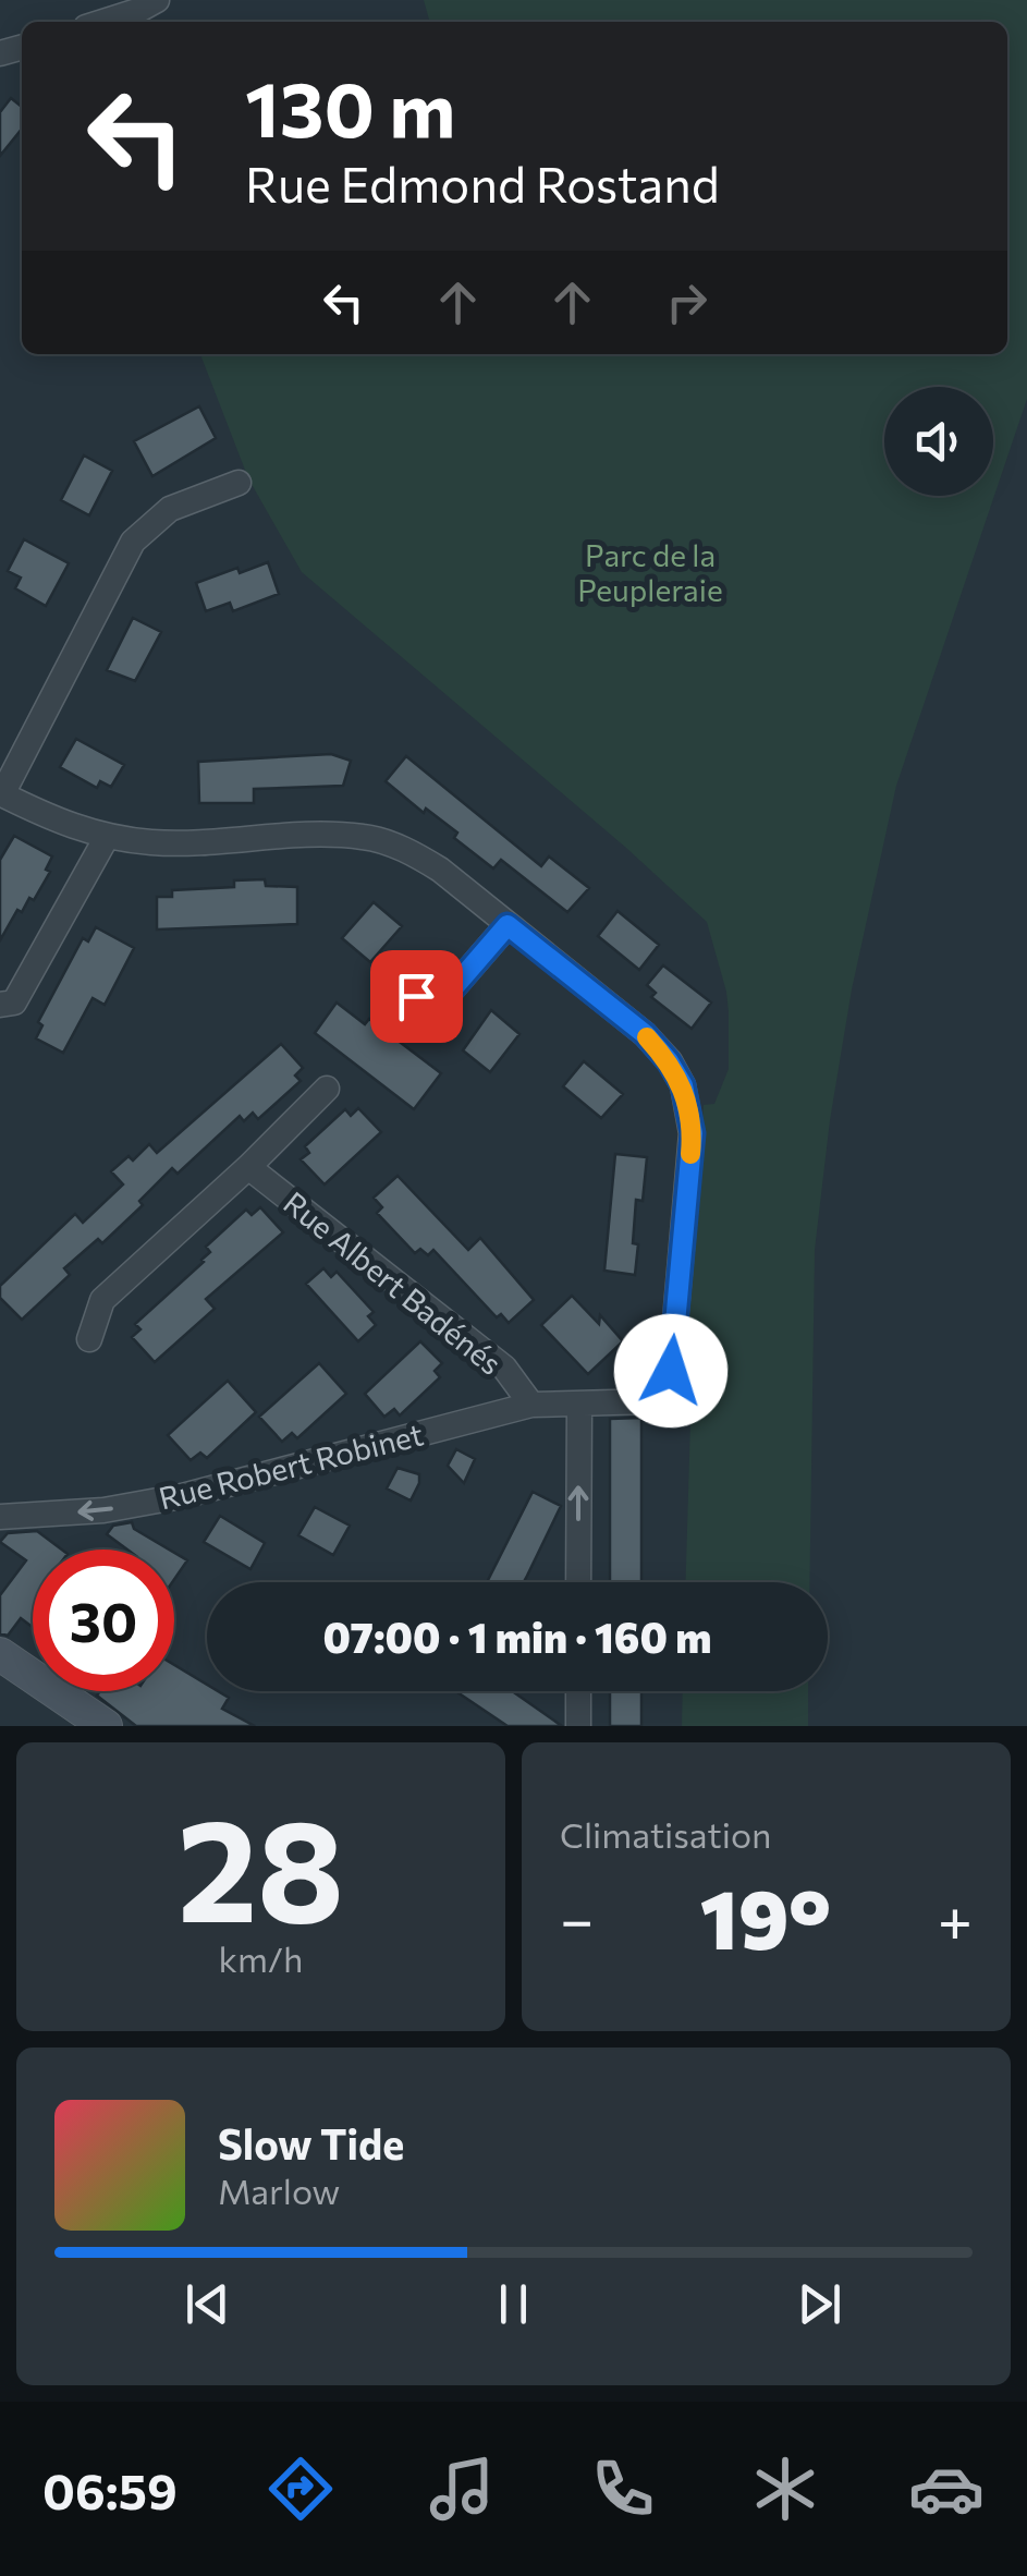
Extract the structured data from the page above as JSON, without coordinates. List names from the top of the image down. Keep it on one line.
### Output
{"streets":{"street":["Rue Albert Badénés","Rue Robert Robinet"]},"crossings":[["Rue Albert Badénés","Rue Robert Robinet"]],"one_way":["Rue Robert Robinet"],"parks":["Parc de la Peupleraie"],"page":{"turn":["130 m","Rue Edmond Rostand"],"limit":"30","trip":"07:00 · 1 min · 160 m","tile":[["28","km/h"],"Climatisation"],"heat":["−","19°","+"],"song":["Slow Tide","Marlow"],"tabs":"06:59"}}
